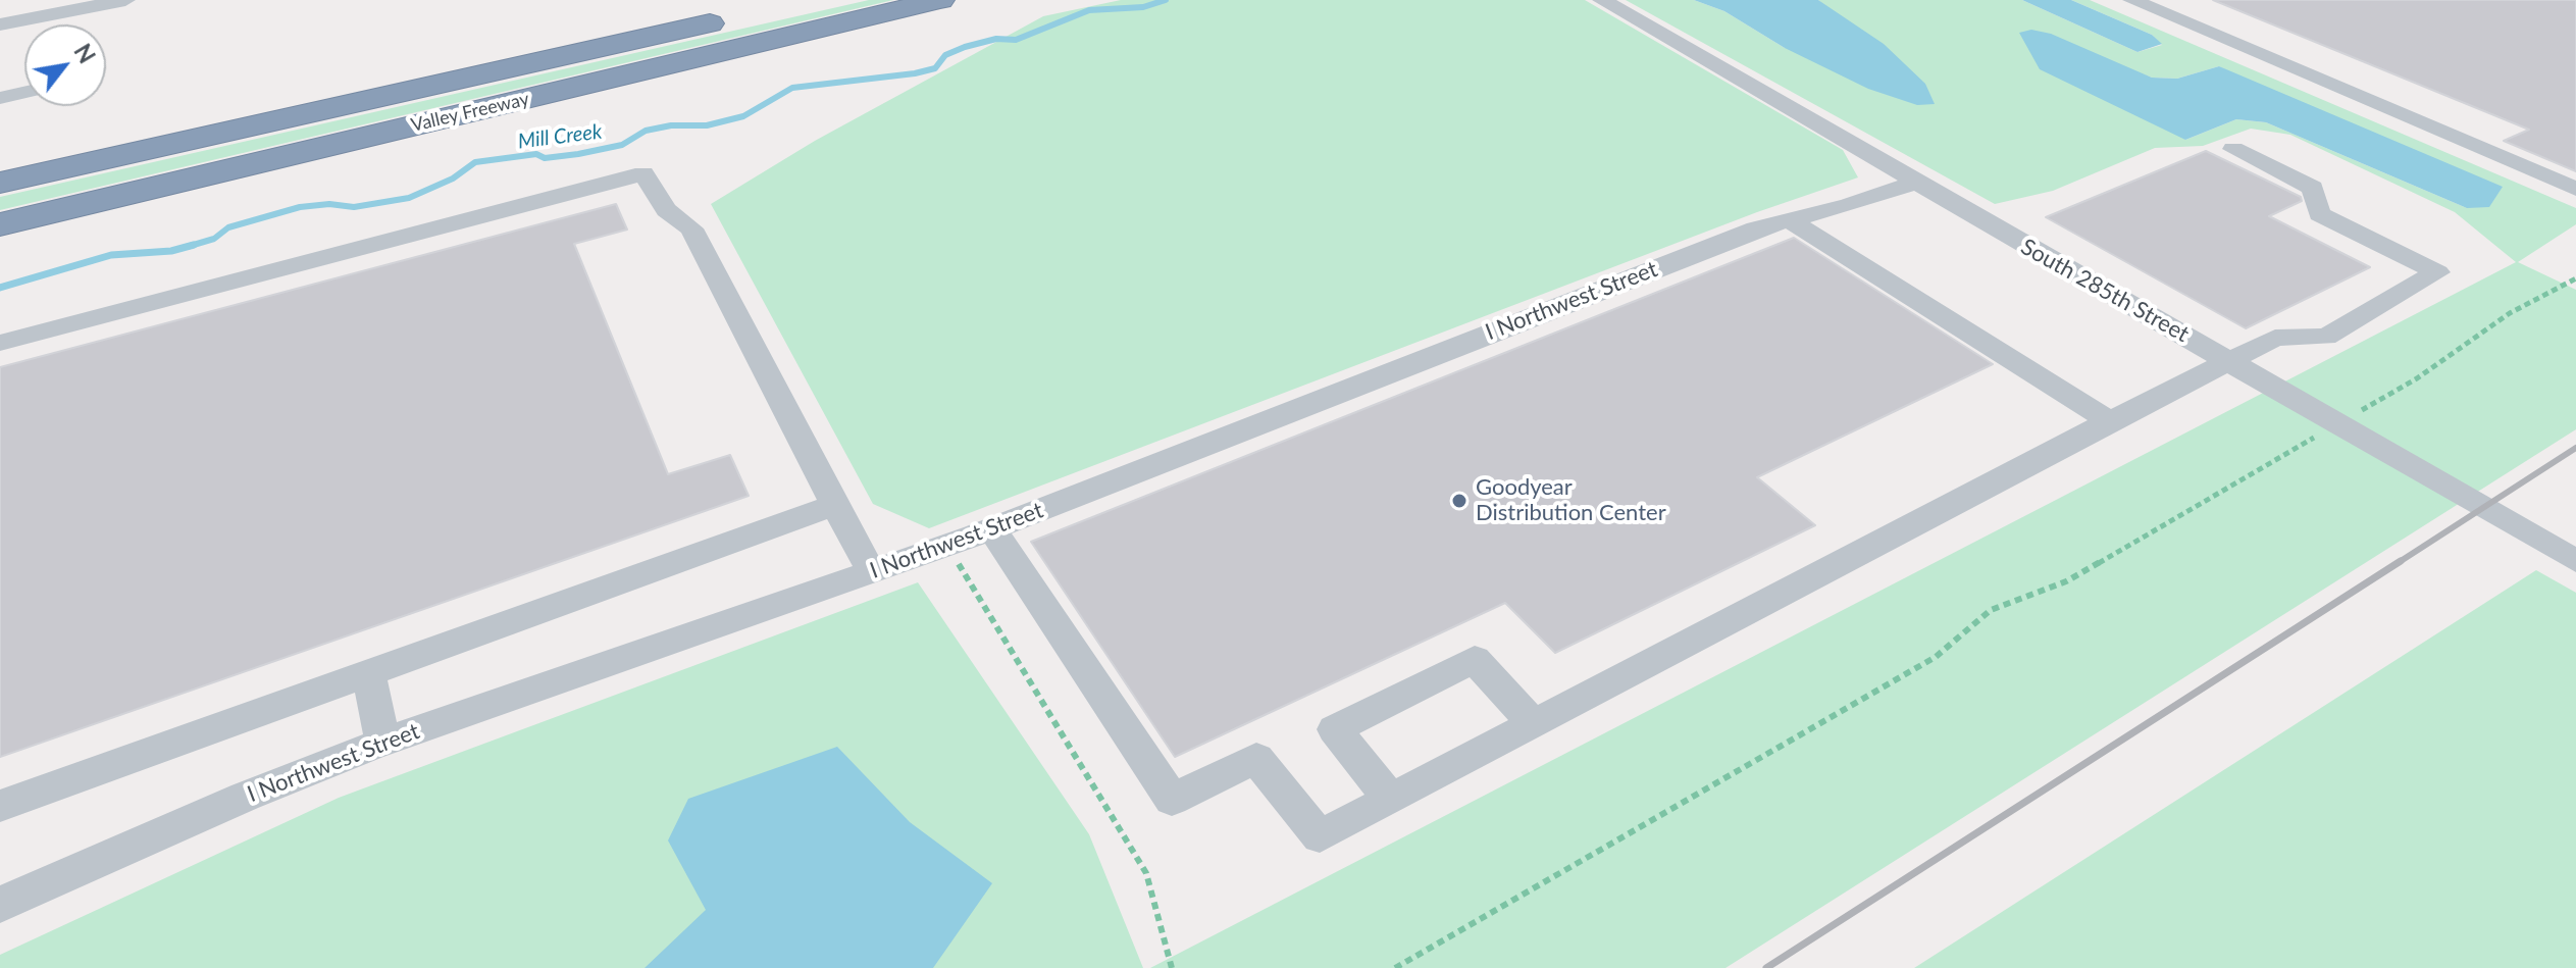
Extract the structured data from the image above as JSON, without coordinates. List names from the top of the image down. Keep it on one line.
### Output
{"streets":{"highway":["Valley Freeway"],"street":["South 285th Street","I Northwest Street"]},"crossings":[["South 285th Street","I Northwest Street"]],"water":["Mill Creek"],"places":["Goodyear Distribution Center"],"north":"top right"}
